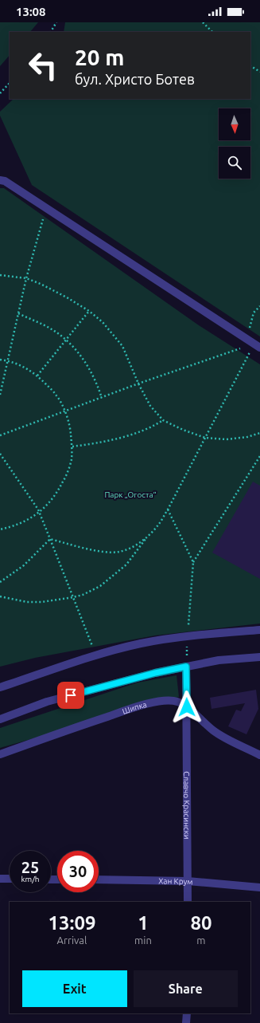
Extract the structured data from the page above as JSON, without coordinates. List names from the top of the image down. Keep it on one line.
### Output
{"streets":{"street":["Шипка","Славчо Красински","Хан Крум"]},"crossings":[["Шипка","Славчо Красински"],["Славчо Красински","Хан Крум"]],"parks":["Парк „Огоста“"],"north":"bottom","page":{"status":"13:08","turn":["20 m","бул. Христо Ботев"],"speed":"25 km/h","limit":"30","eta":["13:09","Arrival","1","min","80","m"],"buttons":["Exit","Share"]}}
